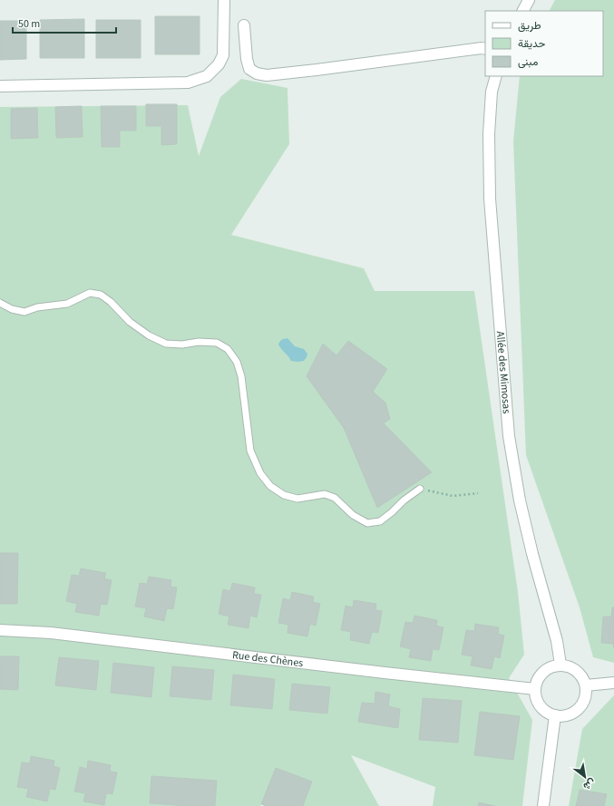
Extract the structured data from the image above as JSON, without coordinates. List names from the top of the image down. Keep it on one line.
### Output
{"streets":{"street":["Allée des Mimosas","Rue des Chènes"]},"crossings":[["Allée des Mimosas","Rue des Chènes"]],"legend":["طريق","حديقة","مبنى"],"scale_bar":"50 m","north":"bottom right"}
